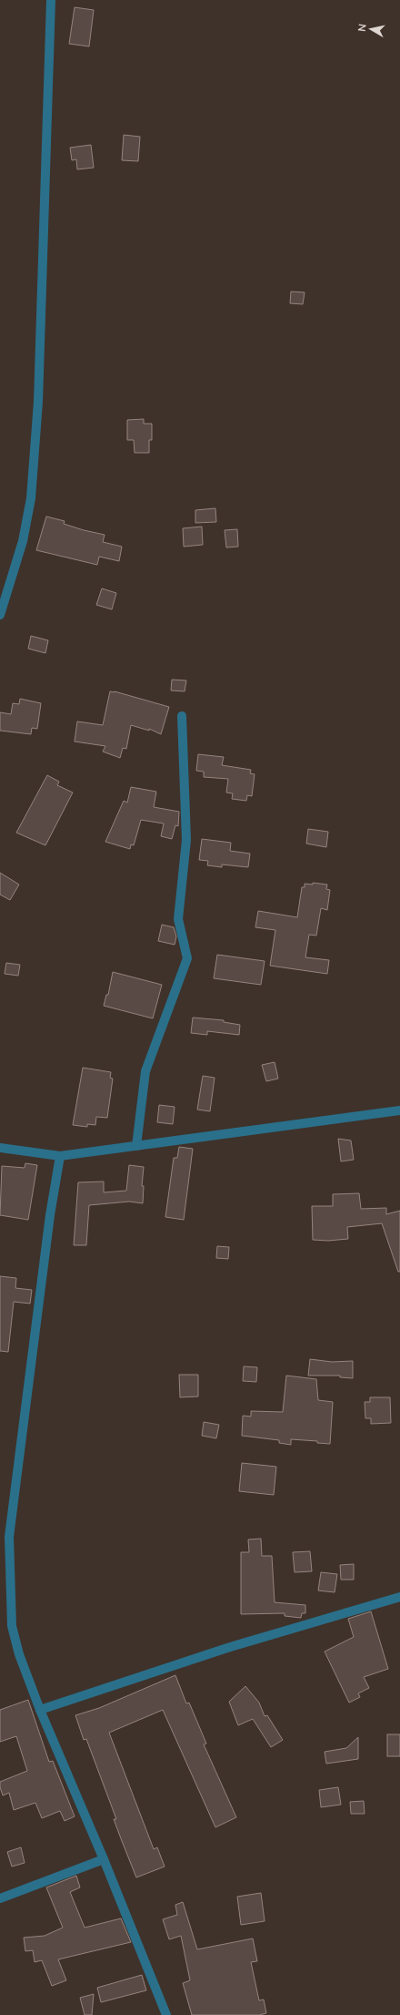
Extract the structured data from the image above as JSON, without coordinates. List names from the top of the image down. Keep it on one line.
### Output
{"north":"left"}
